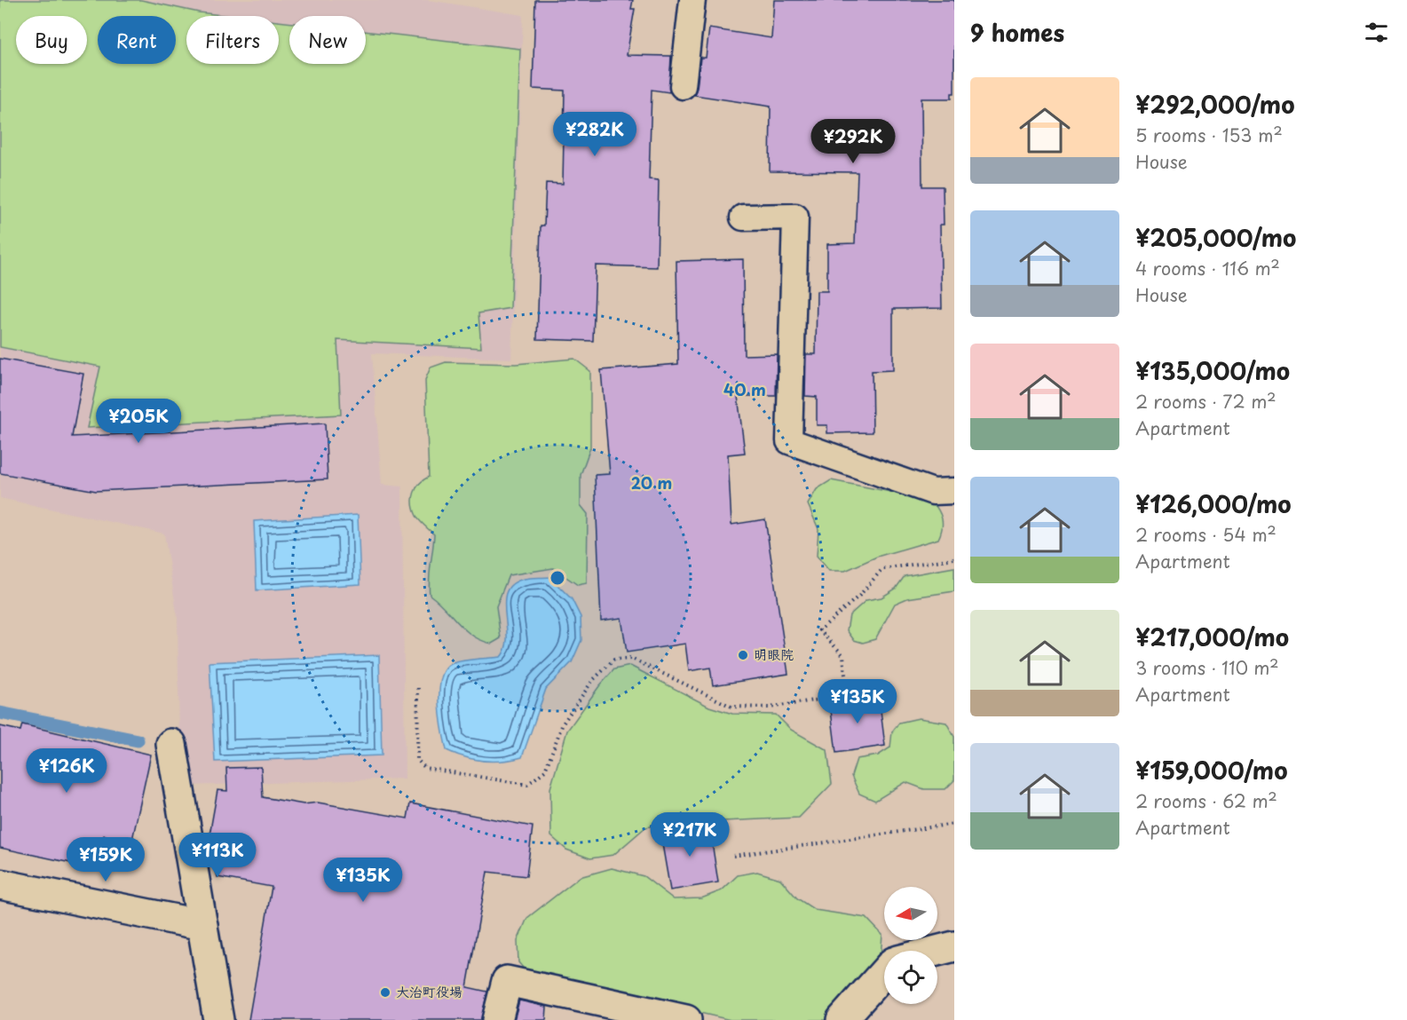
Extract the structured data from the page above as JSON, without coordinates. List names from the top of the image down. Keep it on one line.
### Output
{"places":["明眼院","大治町役場"],"north":"left","page":{"heading":"9 homes","chip":["Buy","Rent","Filters","New"],"list":[{"name":"¥292,000/mo","note":"5 rooms · 153 m² · House"},{"name":"¥205,000/mo","note":"4 rooms · 116 m² · House"},{"name":"¥135,000/mo","note":"2 rooms · 72 m² · Apartment"},{"name":"¥126,000/mo","note":"2 rooms · 54 m² · Apartment"},{"name":"¥217,000/mo","note":"3 rooms · 110 m² · Apartment"},{"name":"¥159,000/mo","note":"2 rooms · 62 m² · Apartment"}],"price":["¥282K","¥292K","¥205K","¥135K","¥126K","¥217K","¥113K","¥159K","¥135K"]},"rings":["40 m","20 m"]}
